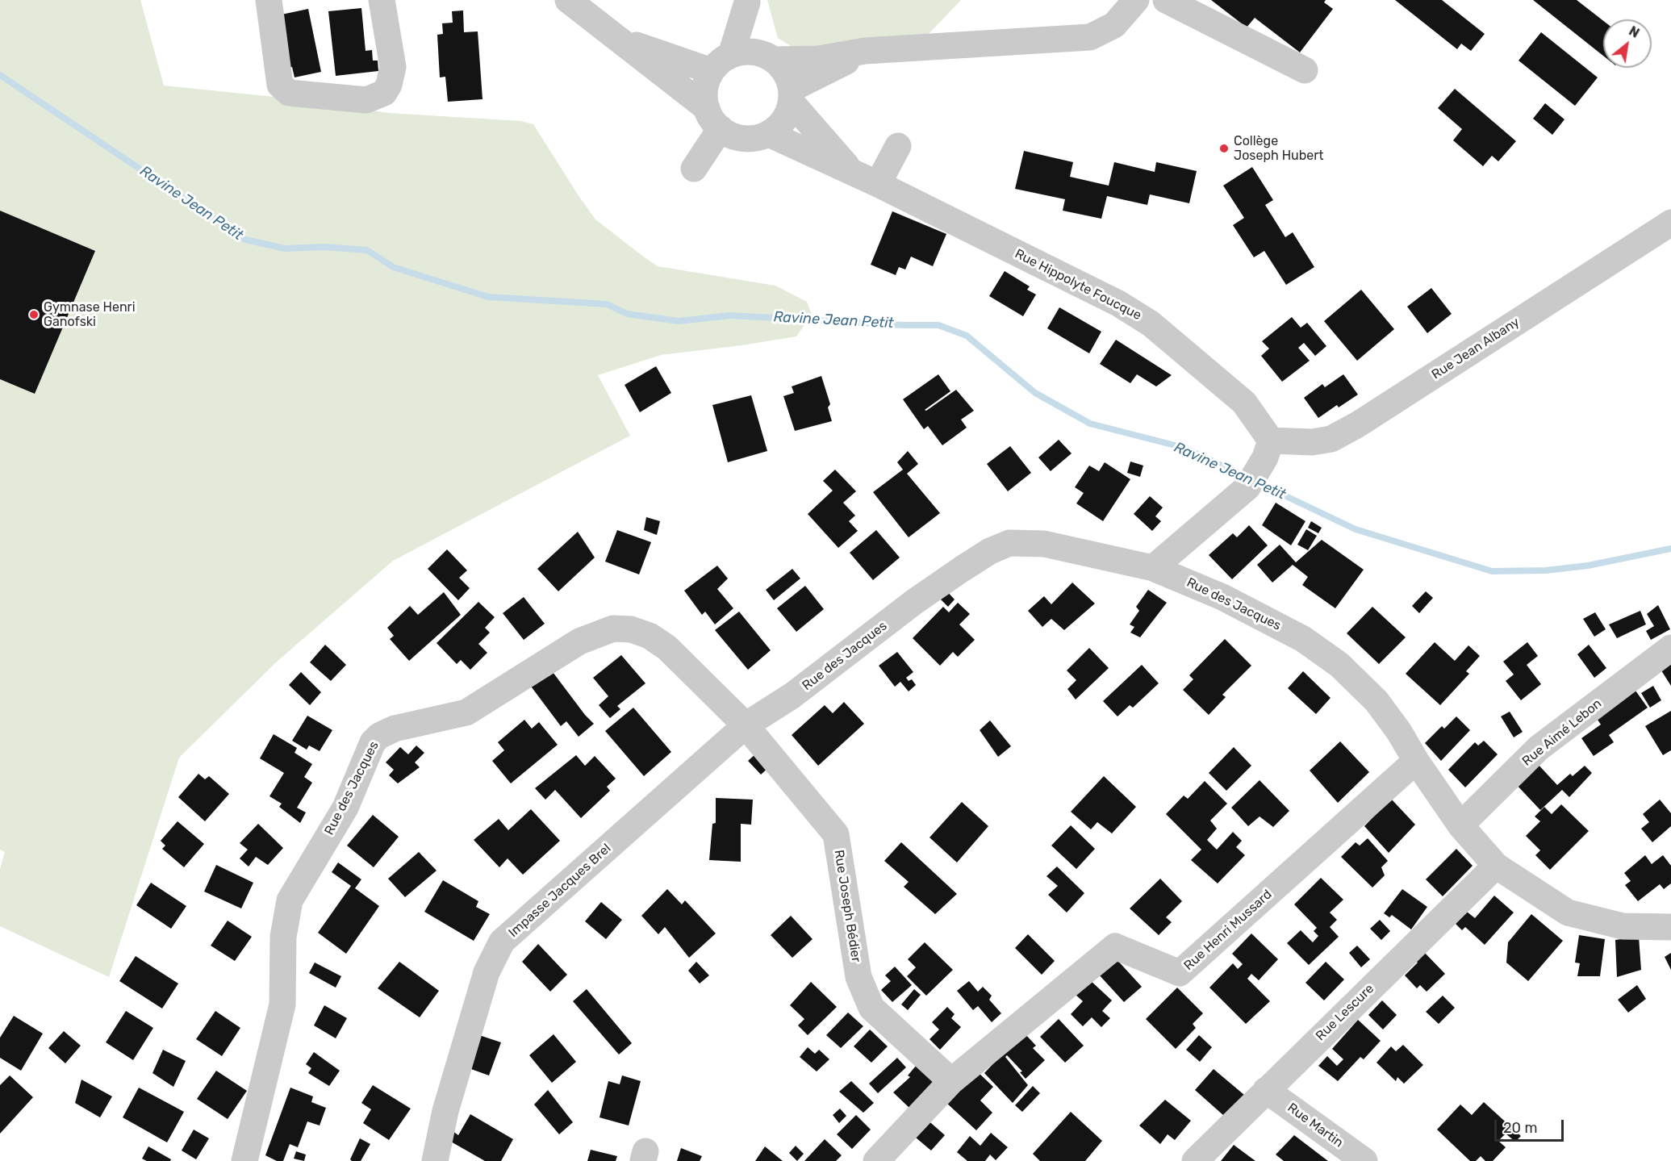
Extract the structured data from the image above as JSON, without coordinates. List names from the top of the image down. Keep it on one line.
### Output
{"streets":{"street":["Rue Hippolyte Foucque","Rue Jean Albany","Rue des Jacques","Rue Aimé Lebon","Impasse Jacques Brel","Rue Joseph Bédier","Rue Henri Mussard","Rue Lescure","Rue Martin"]},"crossings":[["Rue Hippolyte Foucque","Rue Jean Albany"],["Rue des Jacques","Rue Aimé Lebon"],["Rue des Jacques","Impasse Jacques Brel"],["Rue des Jacques","Rue Joseph Bédier"],["Rue des Jacques","Rue Henri Mussard"],["Rue des Jacques","Rue Lescure"],["Impasse Jacques Brel","Rue Joseph Bédier"],["Rue Joseph Bédier","Rue Henri Mussard"],["Rue Lescure","Rue Martin"]],"water":["Ravine Jean Petit"],"places":["Collège Joseph Hubert","Gymnase Henri Ganofski"],"scale_bar":"20 m","north":"top right"}
